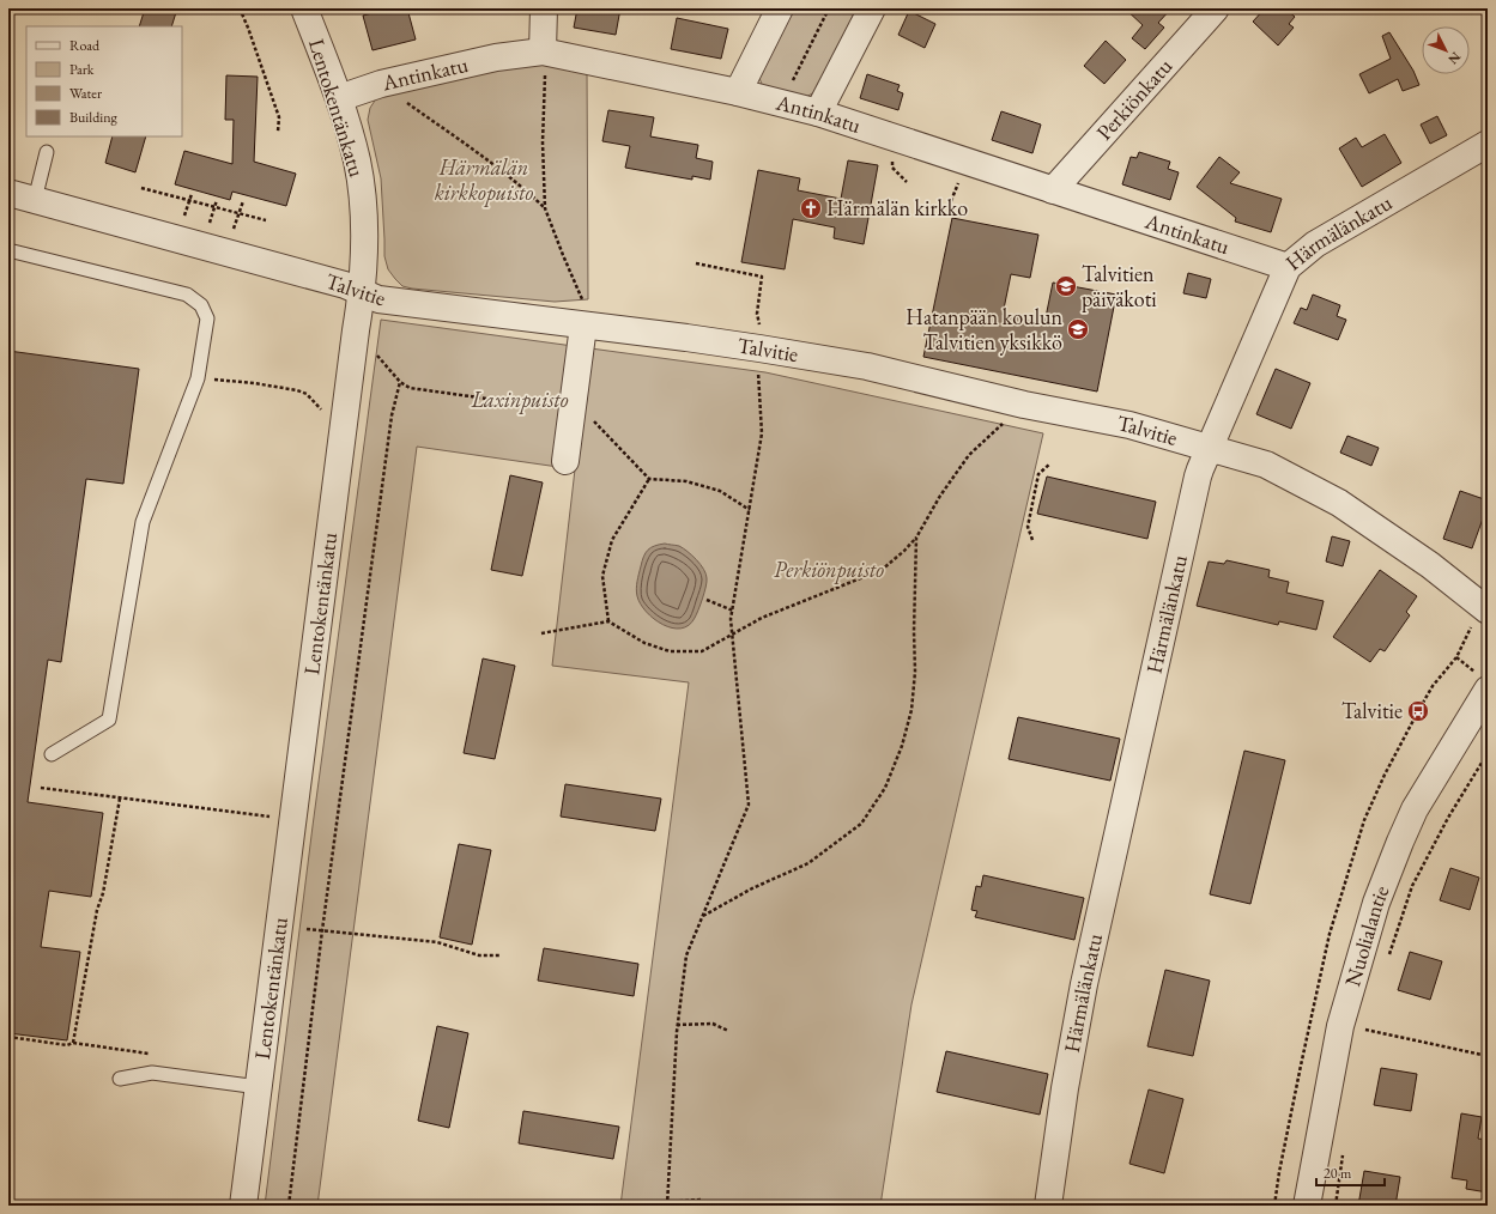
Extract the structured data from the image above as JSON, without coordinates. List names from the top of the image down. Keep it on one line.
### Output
{"streets":{"street":["Antinkatu","Perkiönkatu","Lentokentänkatu","Härmälänkatu","Talvitie","Nuolialantie"]},"crossings":[["Antinkatu","Perkiönkatu"],["Antinkatu","Lentokentänkatu"],["Antinkatu","Härmälänkatu"],["Lentokentänkatu","Talvitie"],["Härmälänkatu","Talvitie"]],"parks":["Härmälän kirkkopuisto","Laxinpuisto","Perkiönpuisto"],"places":{"church":["Härmälän kirkko"],"school or university":["Talvitien päiväkoti","Hatanpään koulun Talvitien yksikkö"],"bus stop":["Talvitie"]},"legend":["Road","Park","Water","Building"],"scale_bar":"20 m","north":"bottom right"}
